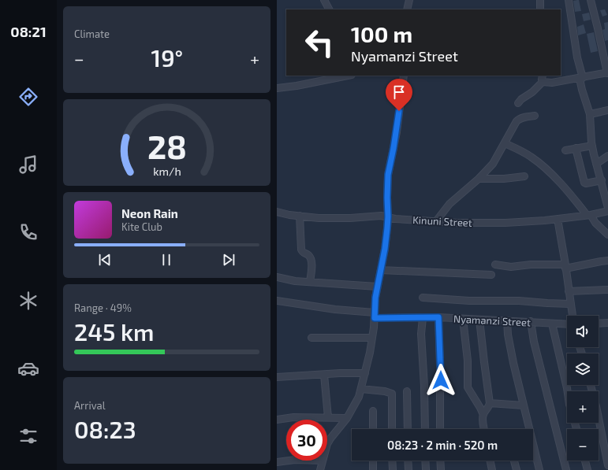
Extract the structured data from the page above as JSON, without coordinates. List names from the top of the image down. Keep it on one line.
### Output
{"streets":{"street":["Kinuni Street","Nyamanzi Street"]},"page":{"tabs":"08:21","tile":["Climate",["Range · 49%","245 km"],["Arrival","08:23"]],"turn":["100 m","Nyamanzi Street"],"heat":["−","19°","+"],"song":["Neon Rain","Kite Club"],"map_buttons":["+","−"],"limit":"30","trip":"08:23 · 2 min · 520 m","gauge":["28","km/h"]}}
